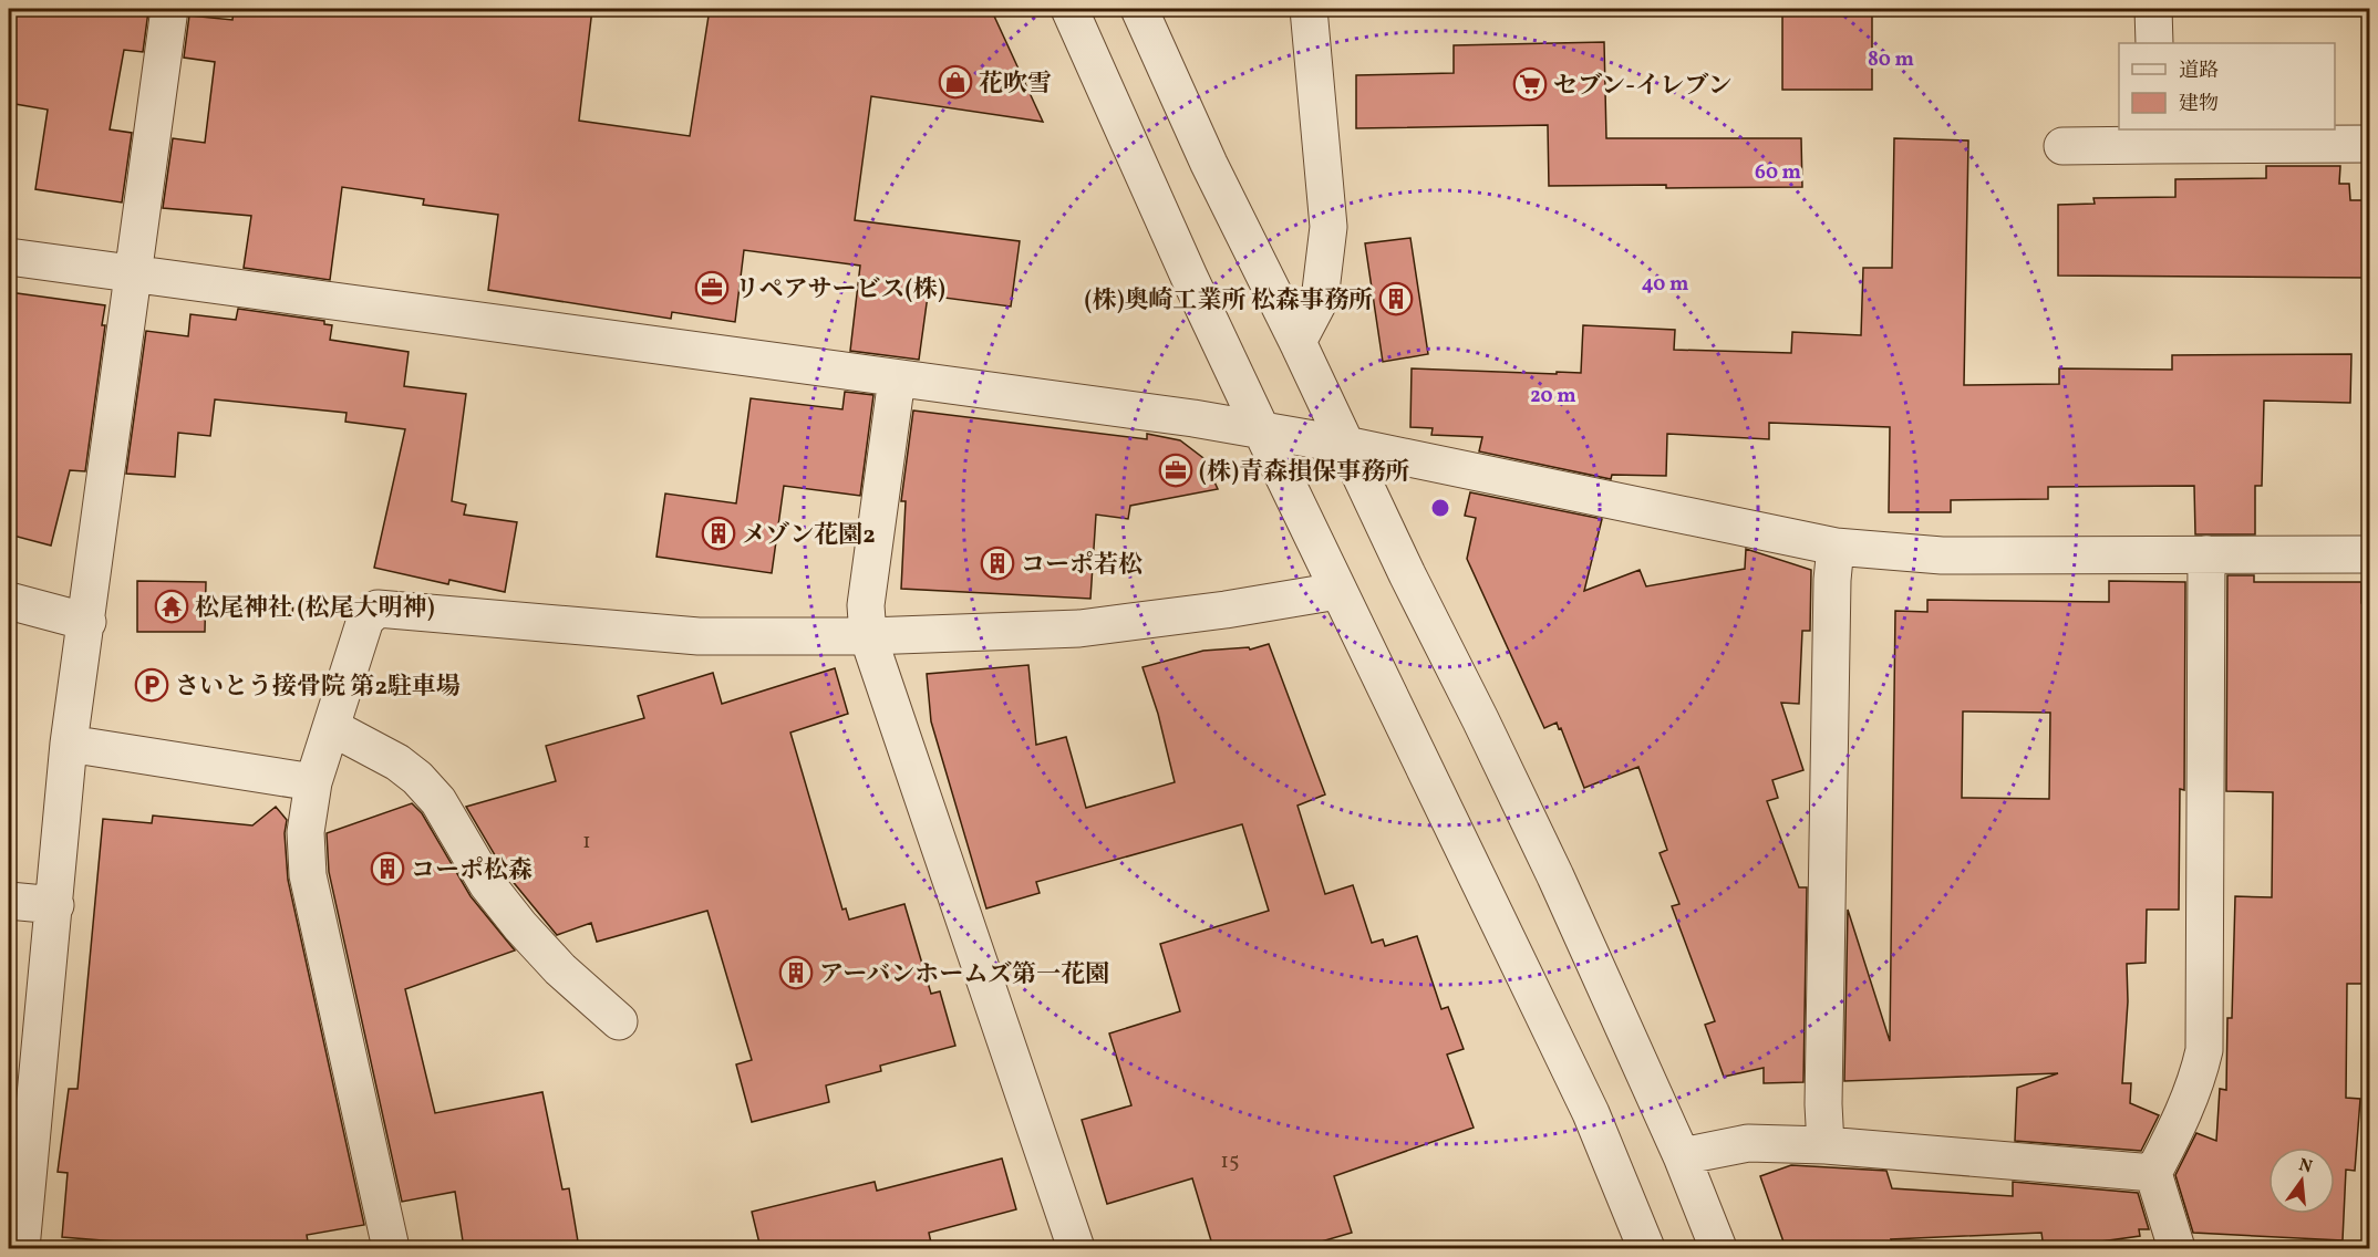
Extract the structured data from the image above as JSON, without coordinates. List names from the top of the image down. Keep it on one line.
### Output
{"places":{"shop":["花吹雪"],"supermarket":["セブン-イレブン"],"office":["リペアサービス(株)","(株)青森損保事務所"],"building":["(株)奥崎工業所 松森事務所","メゾン花園2","コーポ若松","コーポ松森","アーバンホームズ第一花園"],"temple":["松尾神社 (松尾大明神)"],"parking":["さいとう接骨院 第2駐車場"]},"house_numbers":["1","15"],"legend":["道路","建物"],"north":"top","rings":["80 m","60 m","40 m","20 m"]}
